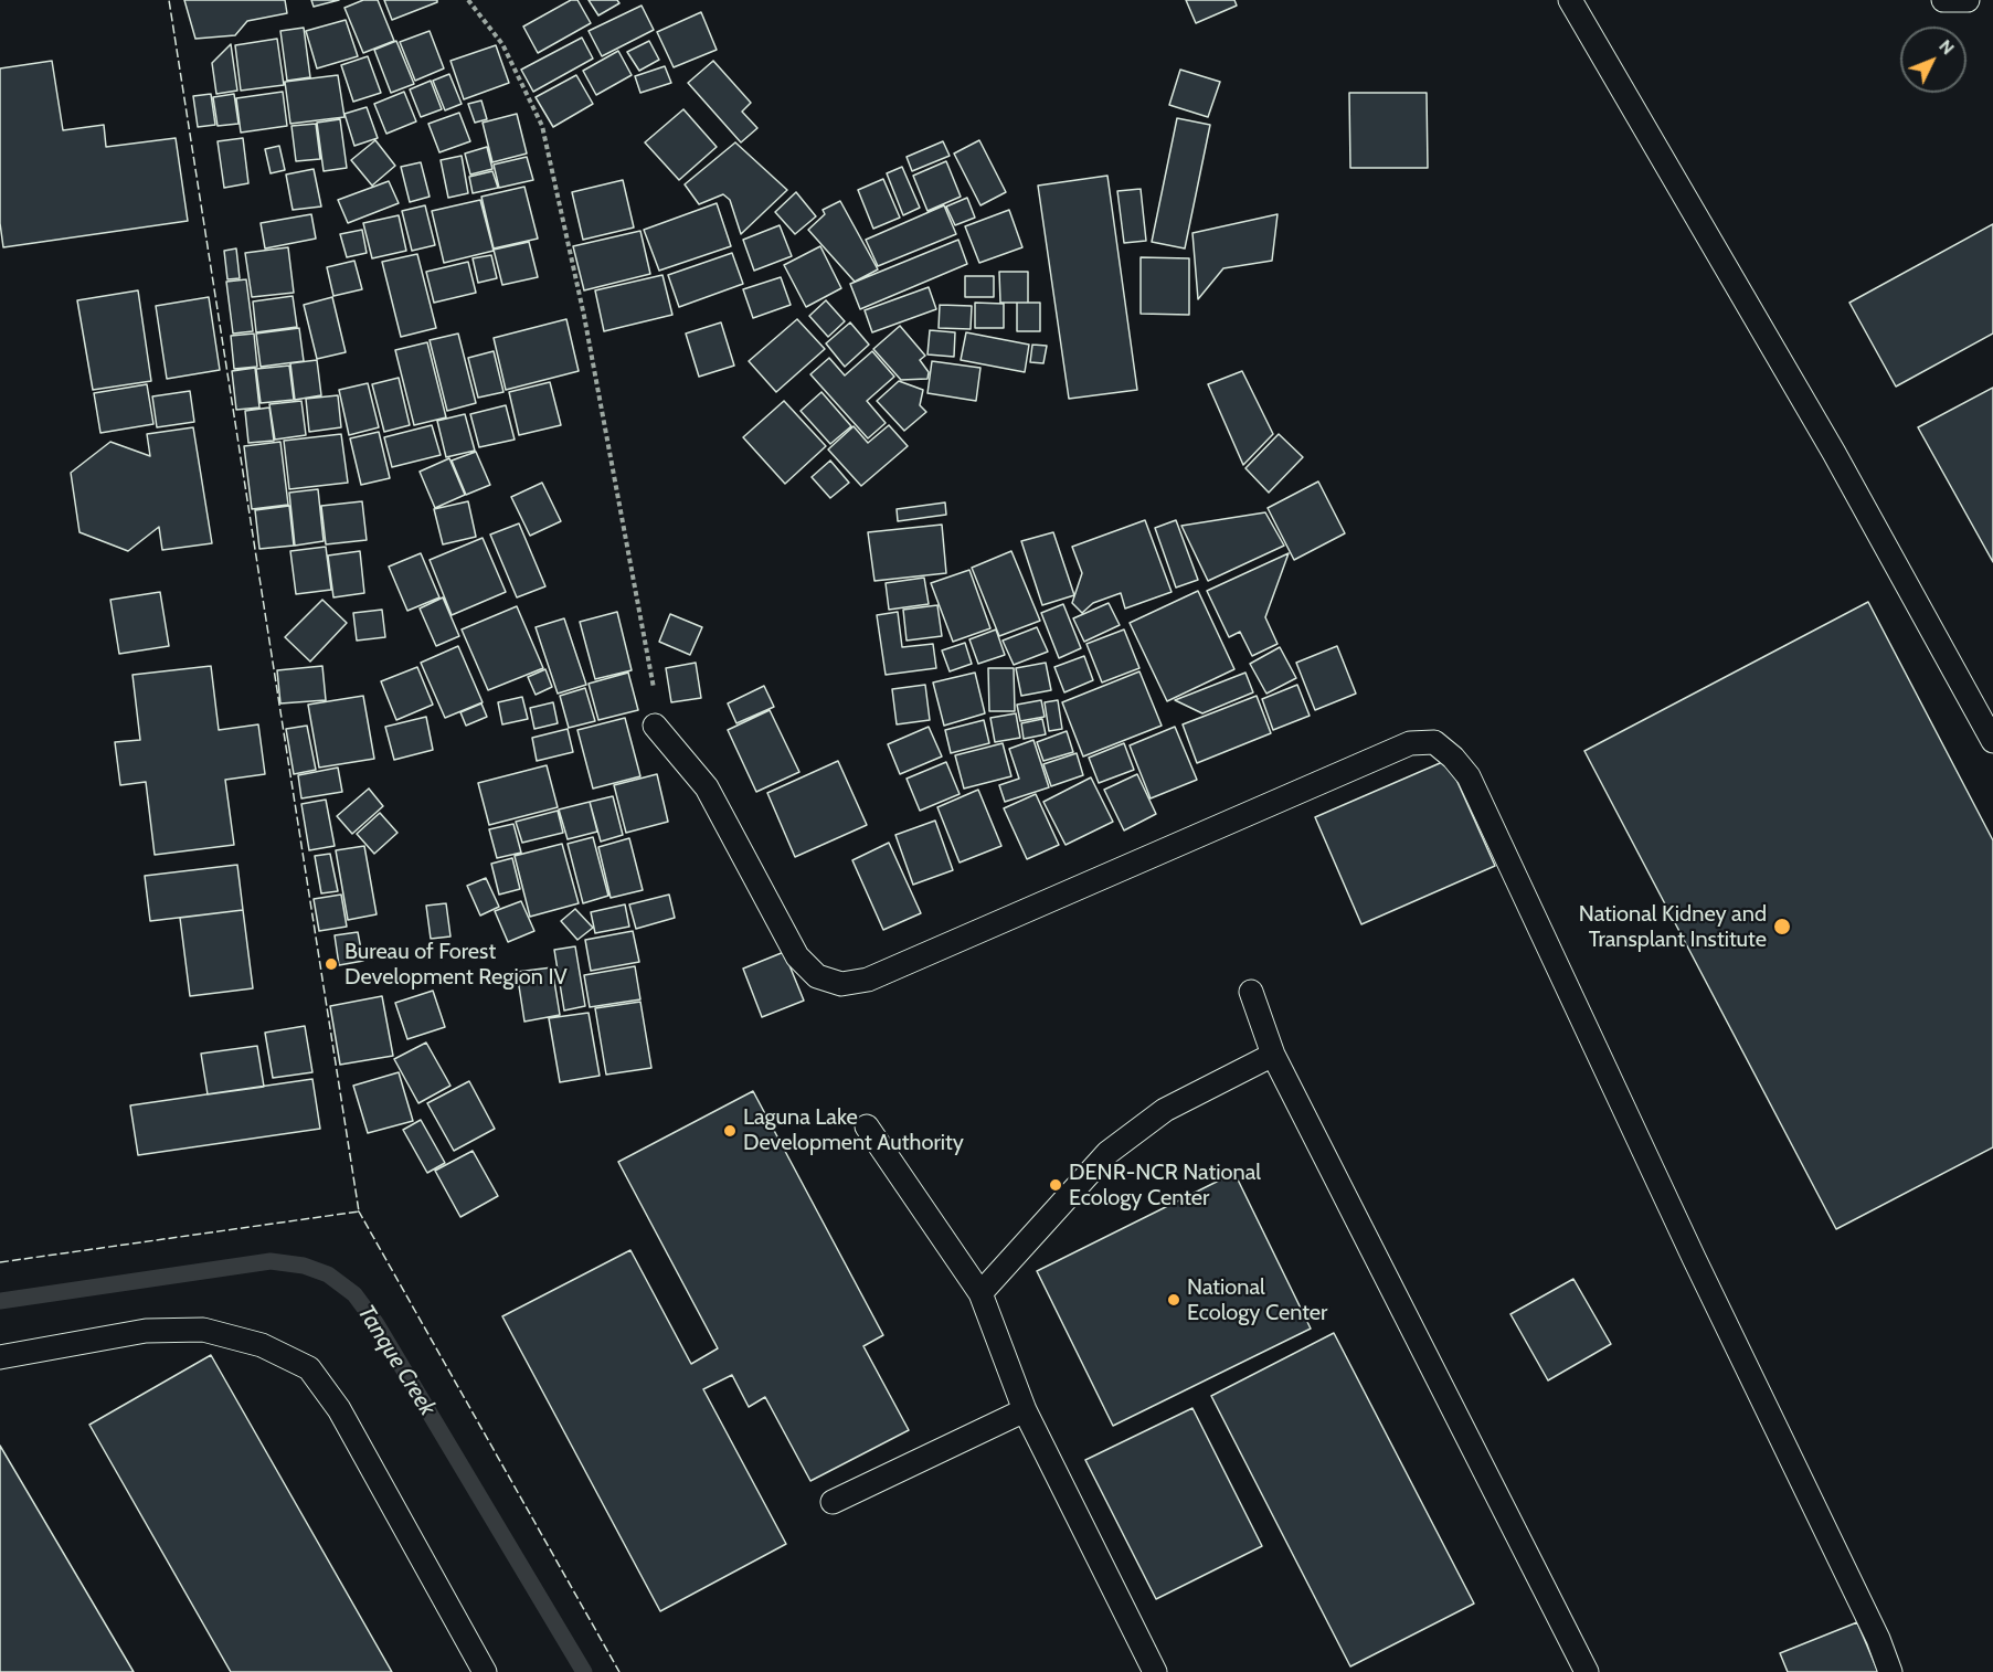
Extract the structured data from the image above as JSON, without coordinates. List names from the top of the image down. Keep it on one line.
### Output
{"water":["Tanque Creek"],"places":["National Kidney and Transplant Institute","Bureau of Forest Development Region IV","Laguna Lake Development Authority","DENR-NCR National Ecology Center","National Ecology Center"],"north":"top right"}
